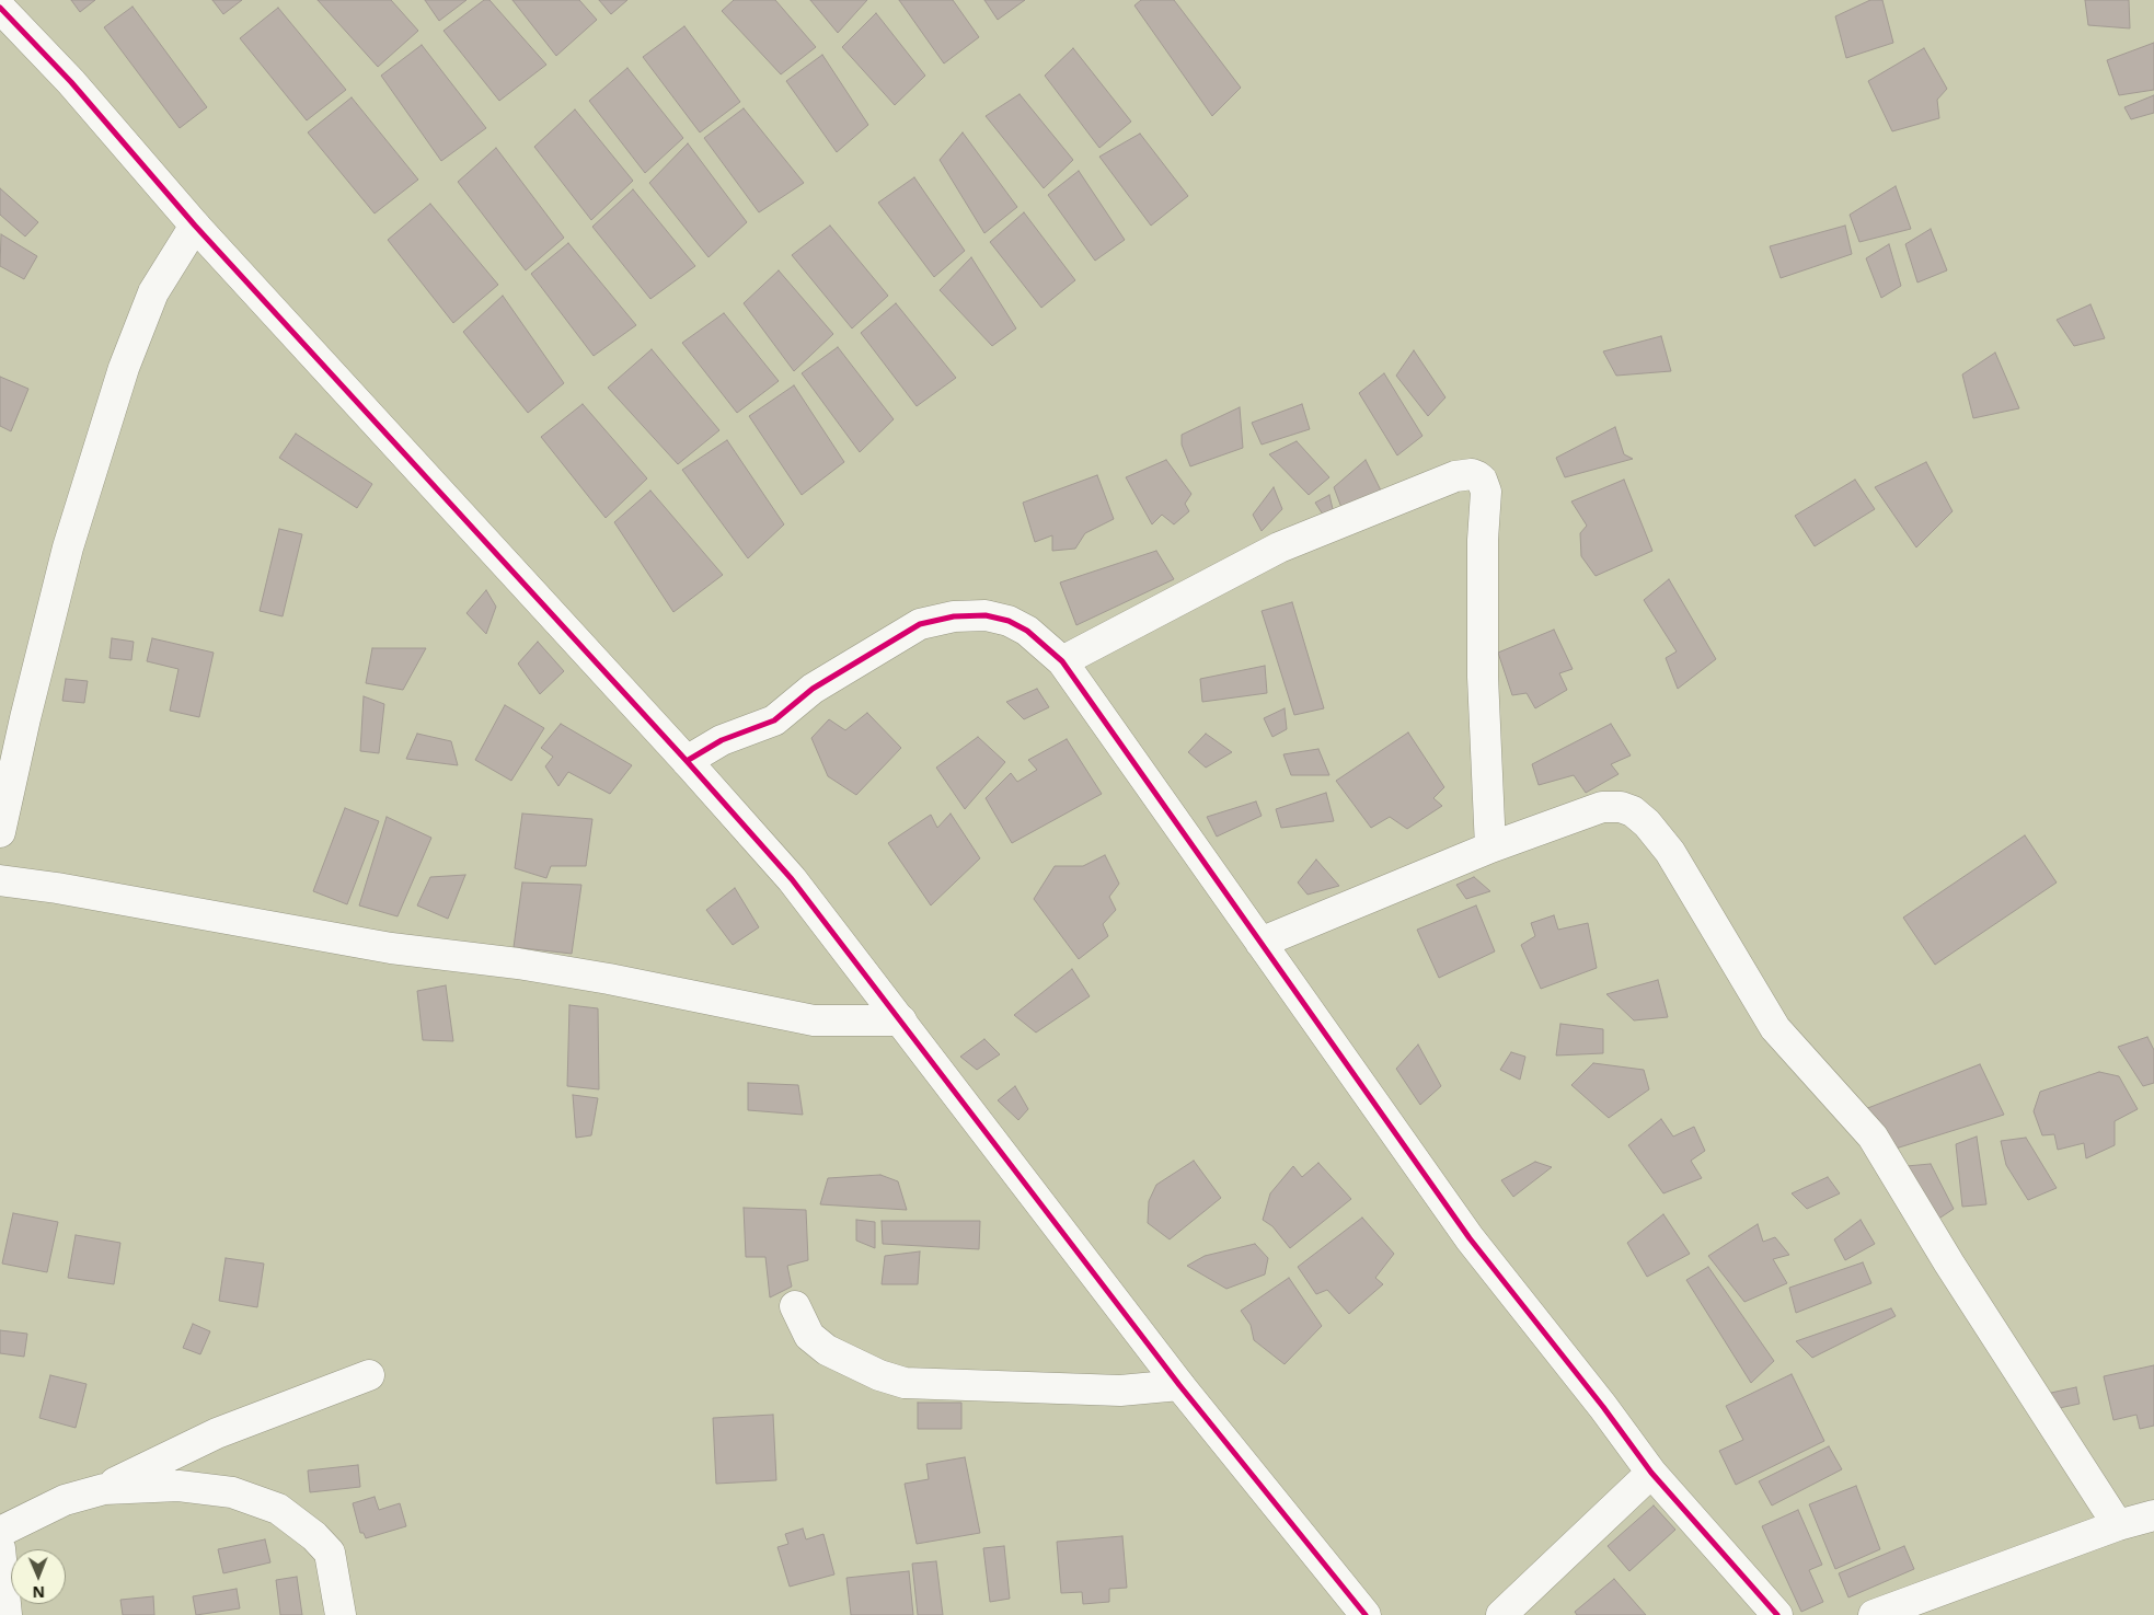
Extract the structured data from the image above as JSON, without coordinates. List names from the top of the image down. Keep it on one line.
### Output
{"north":"bottom"}
